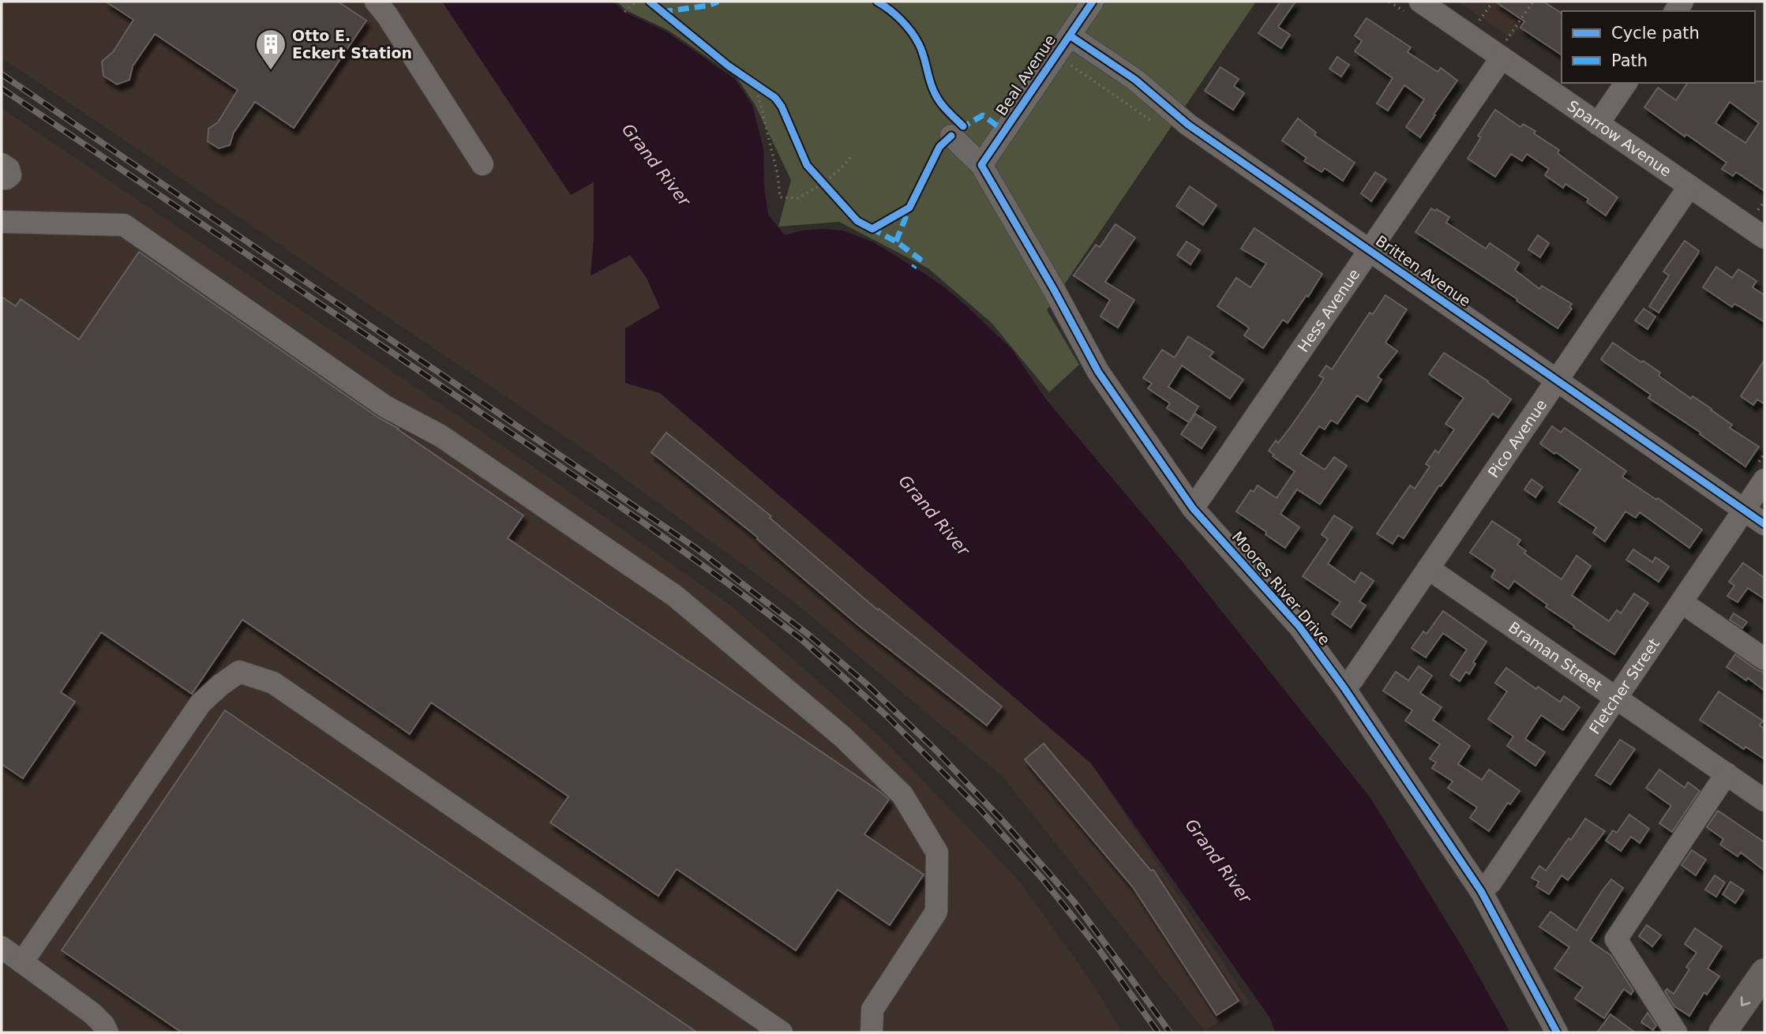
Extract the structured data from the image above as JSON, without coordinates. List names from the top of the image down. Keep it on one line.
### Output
{"streets":{"street":["Beal Avenue","Sparrow Avenue","Britten Avenue","Hess Avenue","Pico Avenue","Moores River Drive","Braman Street","Fletcher Street"]},"crossings":[["Beal Avenue","Britten Avenue"],["Beal Avenue","Moores River Drive"],["Sparrow Avenue","Hess Avenue"],["Sparrow Avenue","Pico Avenue"],["Britten Avenue","Hess Avenue"],["Britten Avenue","Pico Avenue"],["Britten Avenue","Fletcher Street"],["Hess Avenue","Moores River Drive"],["Pico Avenue","Moores River Drive"],["Pico Avenue","Braman Street"],["Moores River Drive","Fletcher Street"],["Braman Street","Fletcher Street"]],"water":["Grand River"],"places":{"building":["Otto E. Eckert Station"]},"legend":["Cycle path","Path"]}
